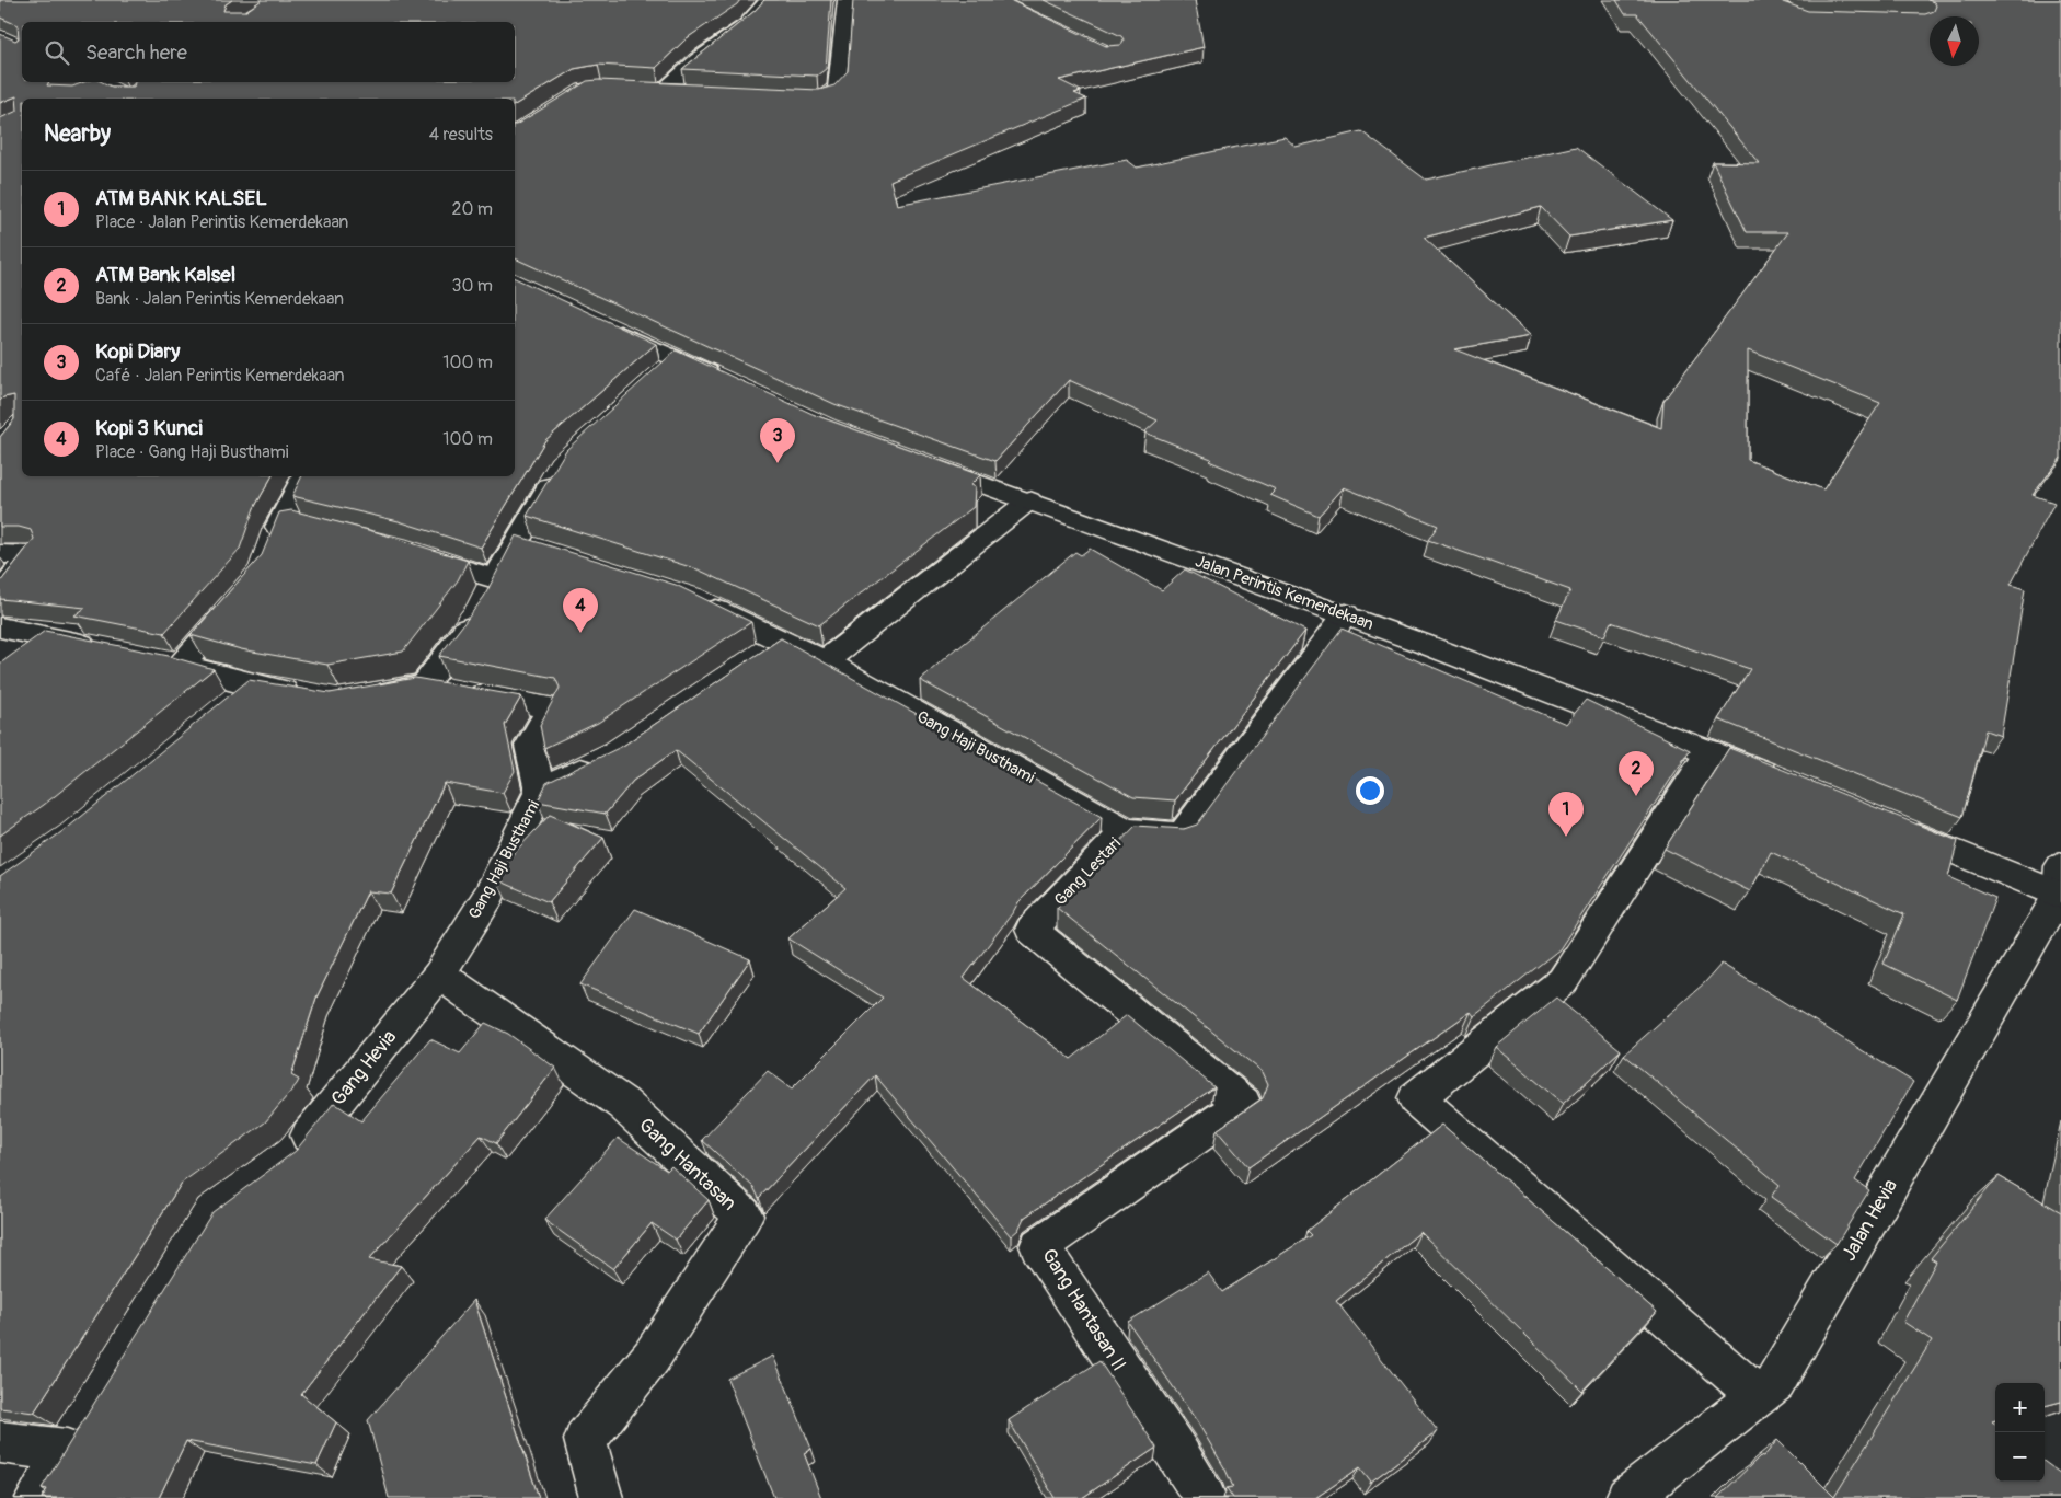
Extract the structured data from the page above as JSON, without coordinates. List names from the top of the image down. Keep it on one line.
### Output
{"streets":{"street":["Jalan Perintis Kemerdekaan","Gang Haji Busthami","Gang Lestari","Gang Hevia","Gang Hantasan","Jalan Hevia","Gang Hantasan II"]},"crossings":[["Jalan Perintis Kemerdekaan","Gang Lestari"],["Gang Haji Busthami","Gang Lestari"],["Gang Haji Busthami","Gang Hevia"],["Gang Haji Busthami","Gang Hantasan"],["Gang Lestari","Gang Hantasan II"],["Gang Hevia","Gang Hantasan"]],"north":"bottom","page":{"search":"Search here","heading":["Nearby","4 results"],"list":[{"mark":"1","name":"ATM BANK KALSEL","note":"Place · Jalan Perintis Kemerdekaan","value":"20 m"},{"mark":"2","name":"ATM Bank Kalsel","note":"Bank · Jalan Perintis Kemerdekaan","value":"30 m"},{"mark":"3","name":"Kopi Diary","note":"Café · Jalan Perintis Kemerdekaan","value":"100 m"},{"mark":"4","name":"Kopi 3 Kunci","note":"Place · Gang Haji Busthami","value":"100 m"}],"pins":["3","4","2","1"],"map_buttons":["+","−"]}}
